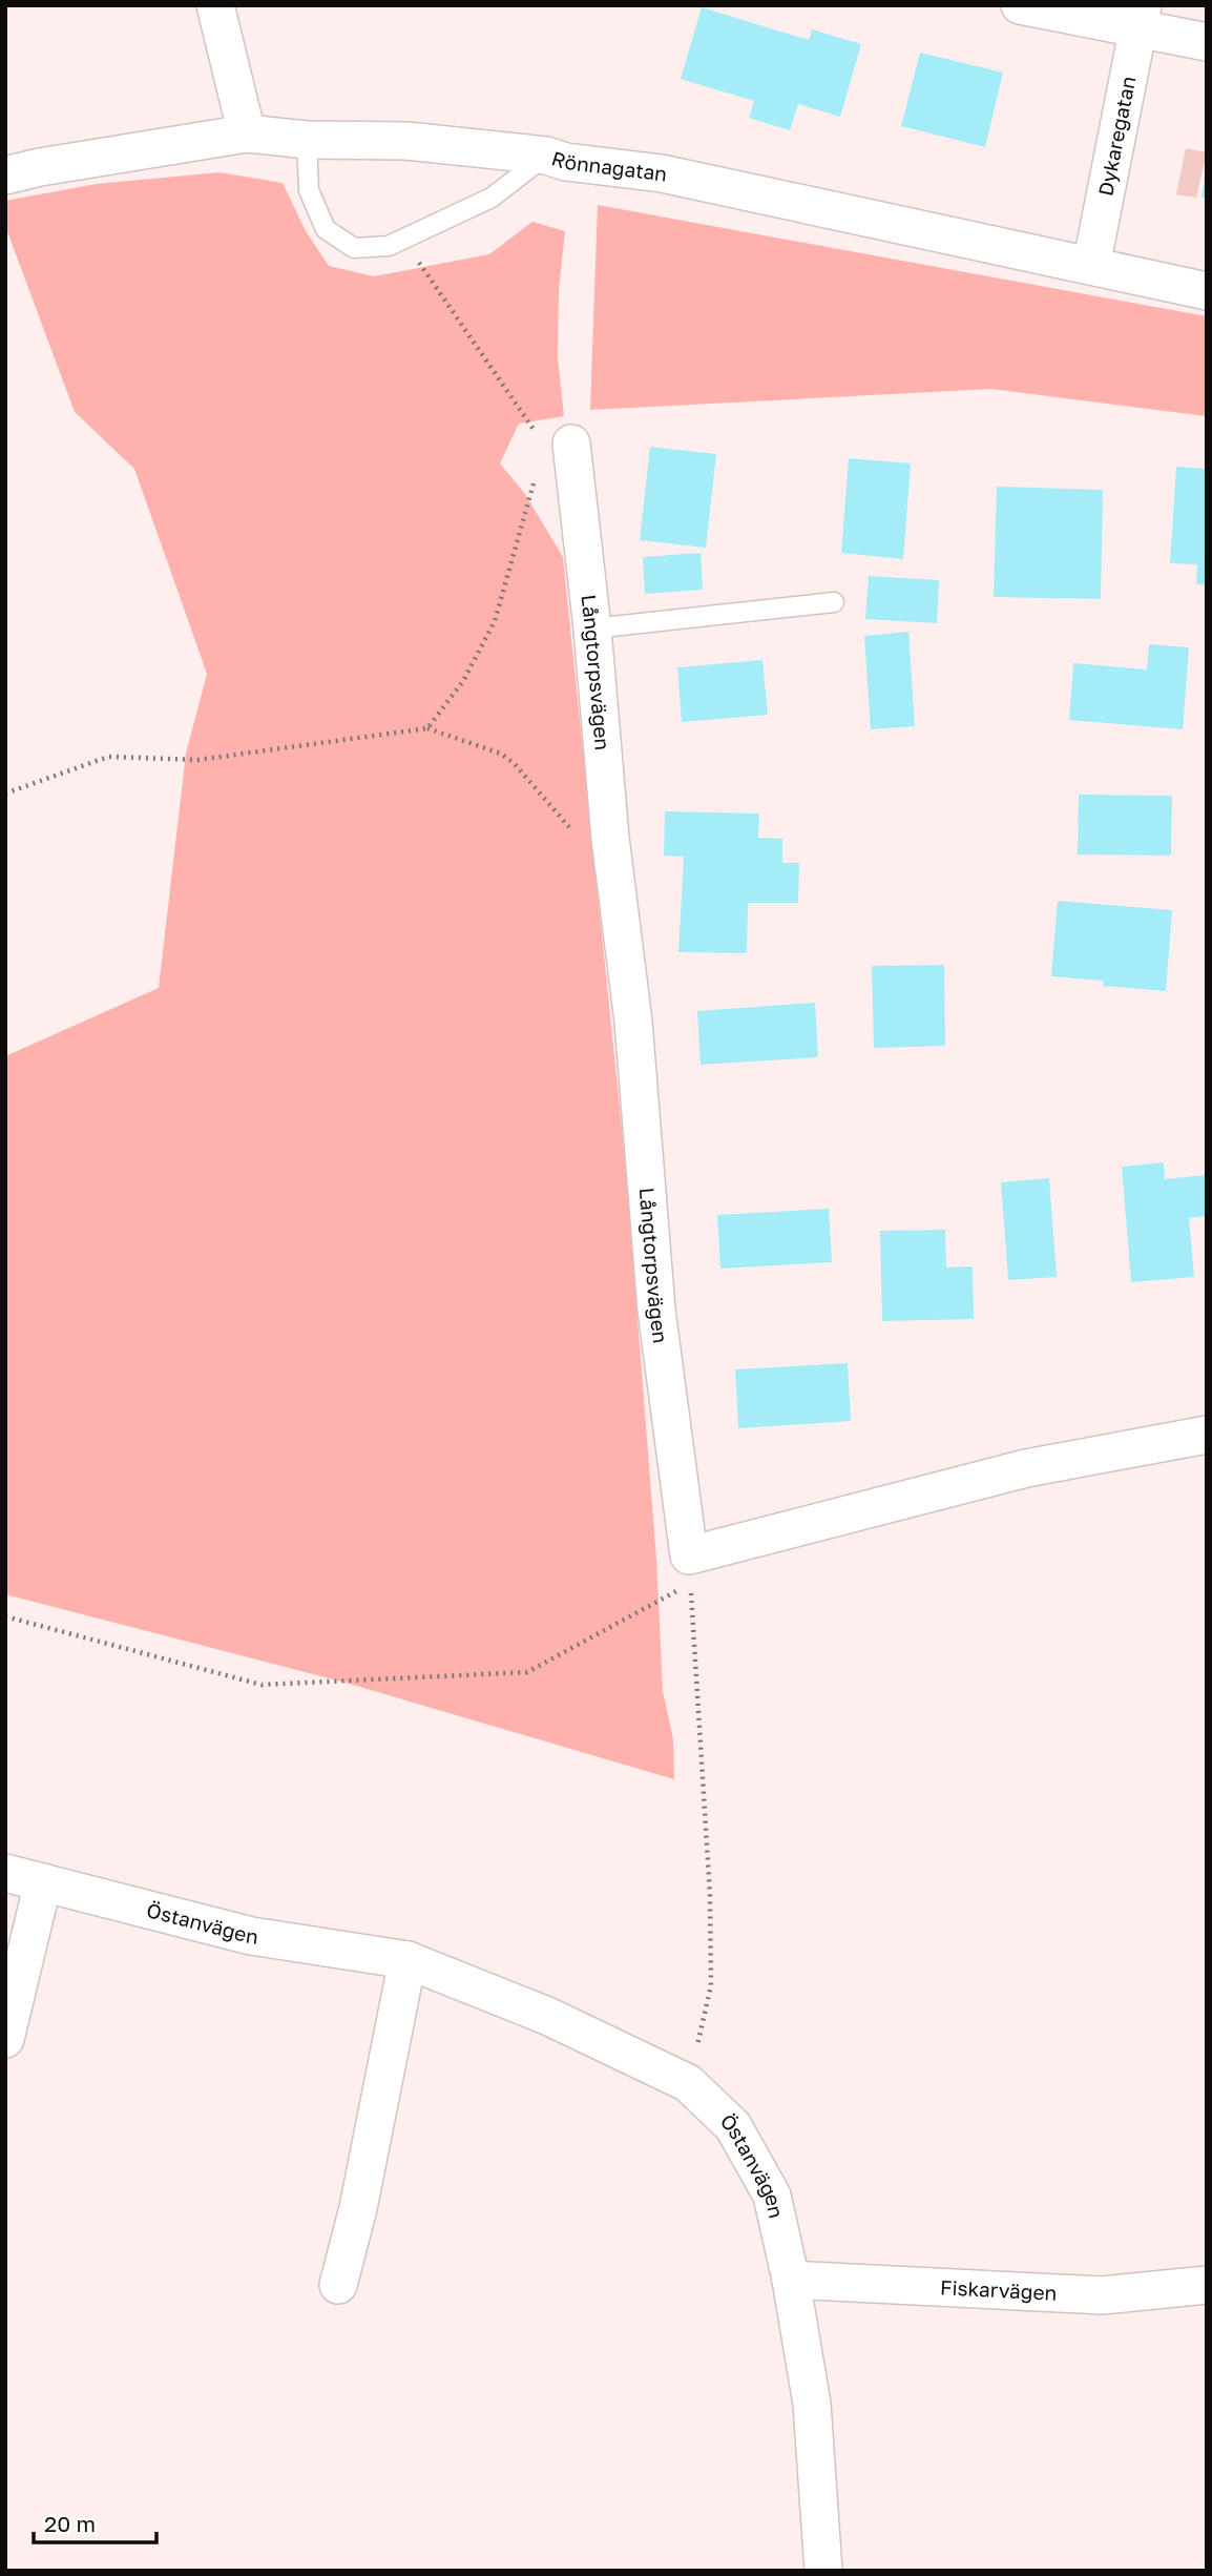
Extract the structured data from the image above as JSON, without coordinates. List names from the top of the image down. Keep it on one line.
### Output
{"streets":{"street":["Dykaregatan","Rönnagatan","Långtorpsvägen","Östanvägen","Fiskarvägen"]},"crossings":[["Dykaregatan","Rönnagatan"],["Östanvägen","Fiskarvägen"]],"scale_bar":"20 m"}
